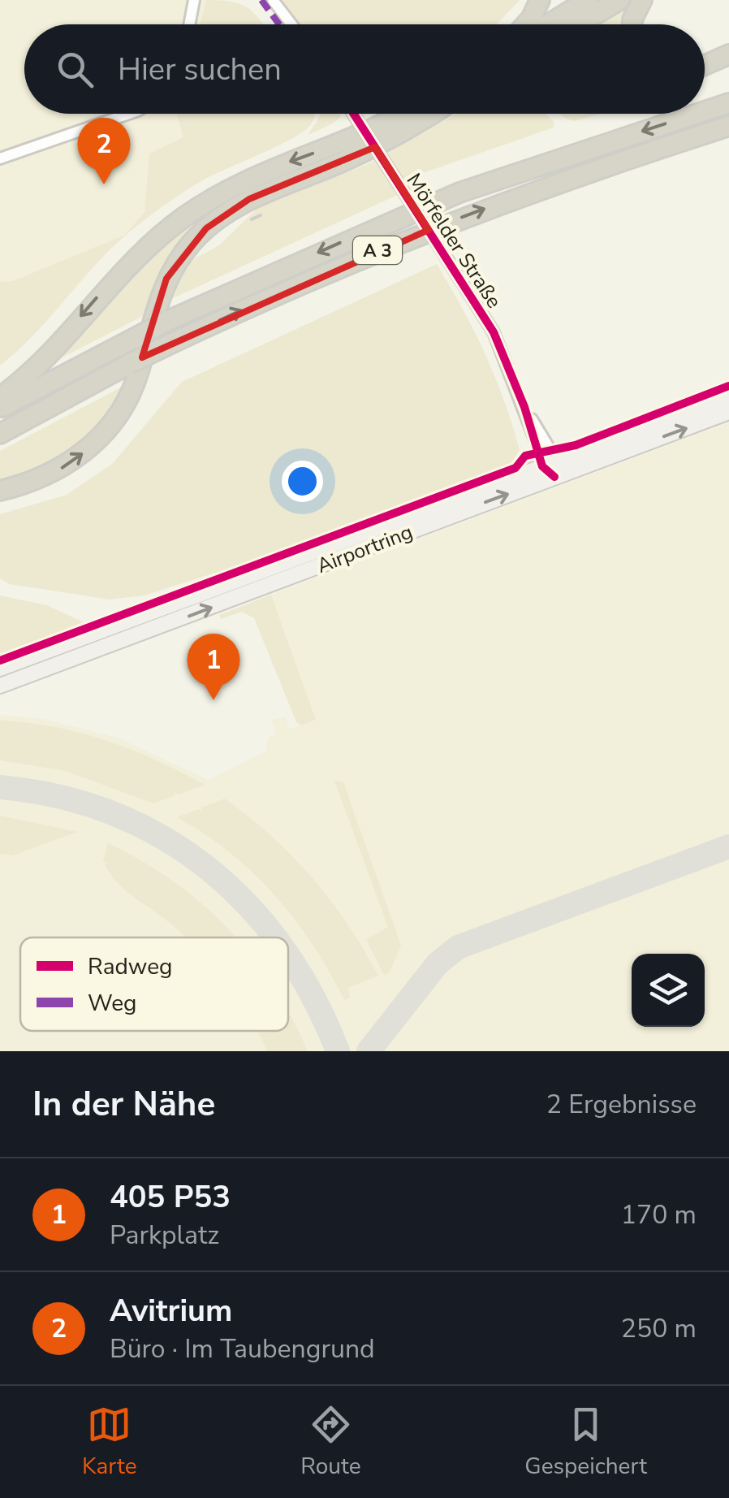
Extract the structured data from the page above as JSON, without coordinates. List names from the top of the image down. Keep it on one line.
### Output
{"streets":{"highway":["A 3"],"street":["Mörfelder Straße","Airportring"]},"crossings":[["Mörfelder Straße","Airportring"]],"legend":["Radweg","Weg"],"page":{"search":"Hier suchen","pins":["2","1"],"heading":["In der Nähe","2 Ergebnisse"],"list":[{"mark":"1","name":"405 P53","note":"Parkplatz","value":"170 m"},{"mark":"2","name":"Avitrium","note":"Büro · Im Taubengrund","value":"250 m"}],"nav":["Karte","Route","Gespeichert"]}}
